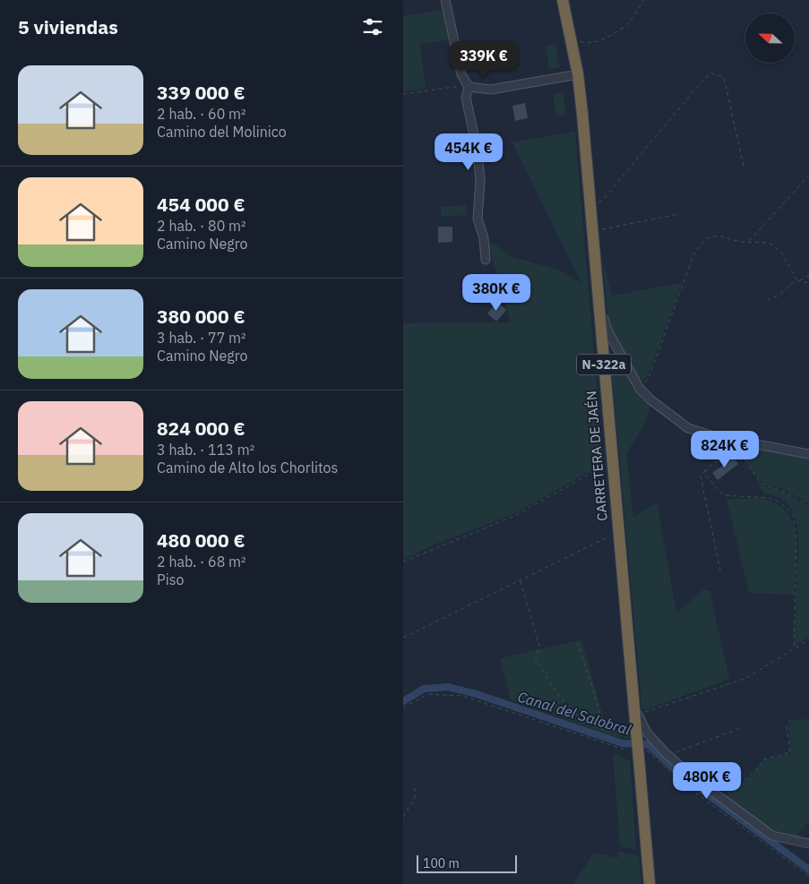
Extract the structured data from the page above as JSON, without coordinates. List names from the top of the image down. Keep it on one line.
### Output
{"streets":{"highway":["N-322a","CARRETERA DE JAÉN"]},"water":["Canal del Salobral"],"scale_bar":"100 m","north":"left","page":{"heading":"5 viviendas","price":["339K €","454K €","380K €","824K €","480K €"],"list":[{"name":"339 000 €","note":"2 hab. · 60 m² · Camino del Molinico"},{"name":"454 000 €","note":"2 hab. · 80 m² · Camino Negro"},{"name":"380 000 €","note":"3 hab. · 77 m² · Camino Negro"},{"name":"824 000 €","note":"3 hab. · 113 m² · Camino de Alto los Chorlitos"},{"name":"480 000 €","note":"2 hab. · 68 m² · Piso"}],"scale":"100 m"}}
